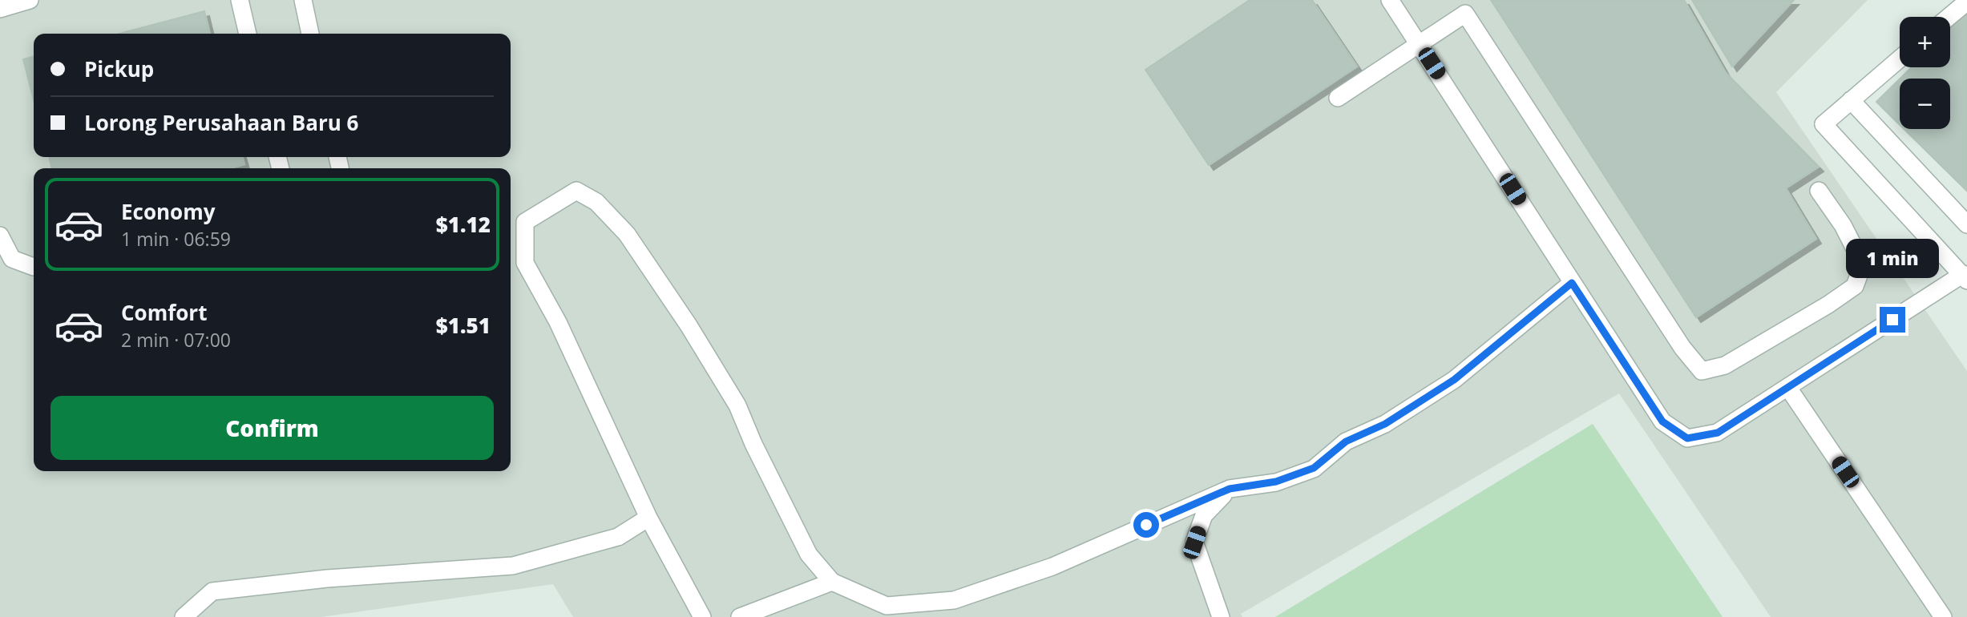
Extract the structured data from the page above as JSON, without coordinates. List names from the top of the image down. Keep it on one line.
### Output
{"page":{"map_buttons":["+","−"],"banner":["Pickup","Lorong Perusahaan Baru 6"],"list":[{"name":"Economy","note":"1 min · 06:59","value":"$1.12"},{"name":"Comfort","note":"2 min · 07:00","value":"$1.51"}],"bubble":"1 min","buttons":"Confirm"}}
